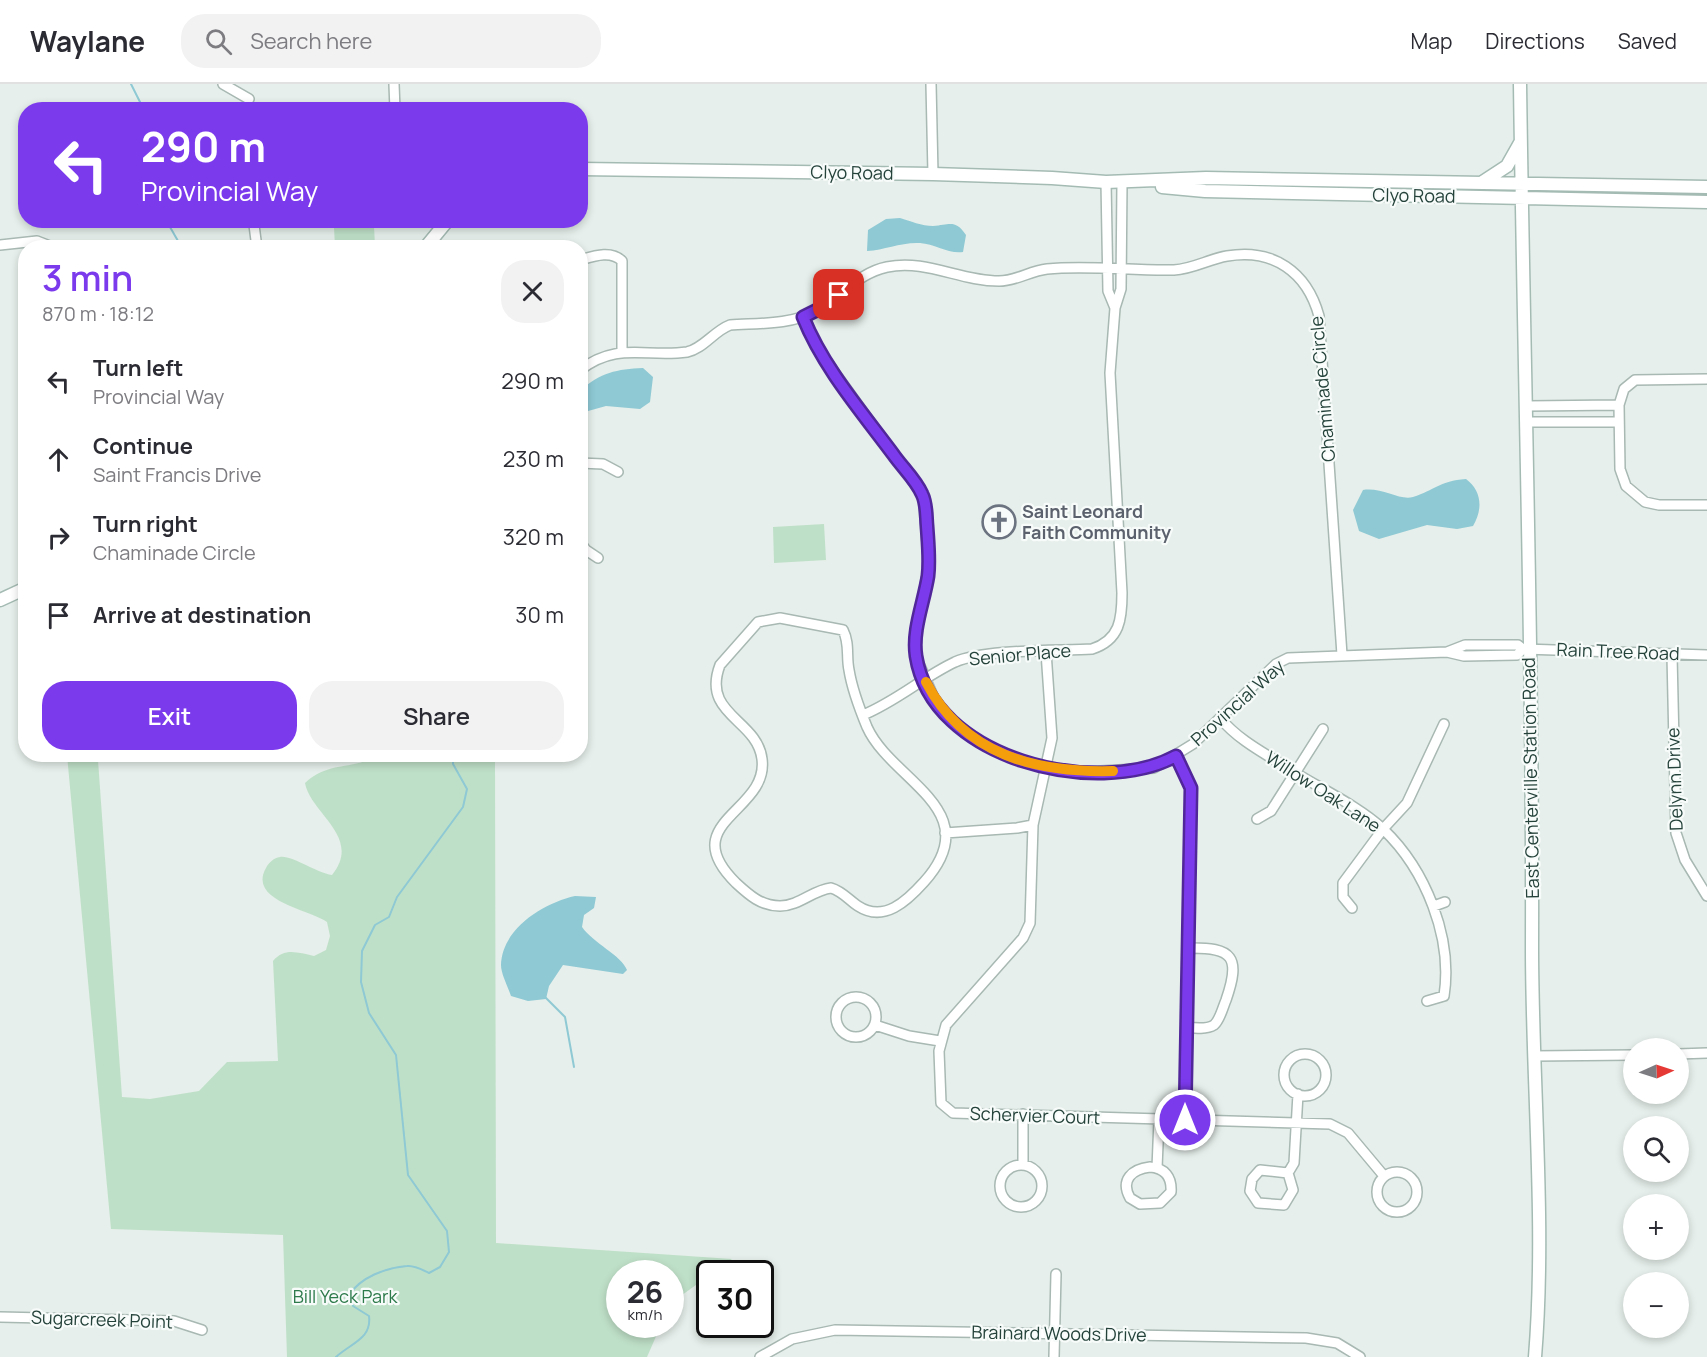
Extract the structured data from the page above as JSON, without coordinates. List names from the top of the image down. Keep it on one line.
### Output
{"streets":{"street":["Clyo Road","Chaminade Circle","Rain Tree Road","Senior Place","Provincial Way","East Centerville Station Road","Delynn Drive","Willow Oak Lane","Schervier Court","Sugarcreek Point","Brainard Woods Drive"]},"crossings":[["Clyo Road","East Centerville Station Road"],["Chaminade Circle","Provincial Way"],["Rain Tree Road","Provincial Way"],["Rain Tree Road","East Centerville Station Road"],["Rain Tree Road","Delynn Drive"],["Senior Place","Provincial Way"],["Senior Place","Schervier Court"],["Provincial Way","East Centerville Station Road"],["Provincial Way","Willow Oak Lane"],["Provincial Way","Schervier Court"]],"parks":["Bill Yeck Park"],"places":{"church":["Saint Leonard Faith Community"]},"north":"right","page":{"header":"Waylane","search":"Search here","nav":["Map","Directions","Saved"],"turn":["290 m","Provincial Way"],"heading":["3 min","870 m · 18:12"],"list":[{"name":"Turn left","note":"Provincial Way","value":"290 m"},{"name":"Continue","note":"Saint Francis Drive","value":"230 m"},{"name":"Turn right","note":"Chaminade Circle","value":"320 m"},{"name":"Arrive at destination","value":"30 m"}],"buttons":["Exit","Share"],"map_buttons":["+","−"],"speed":"26 km/h","limit":"30"}}
